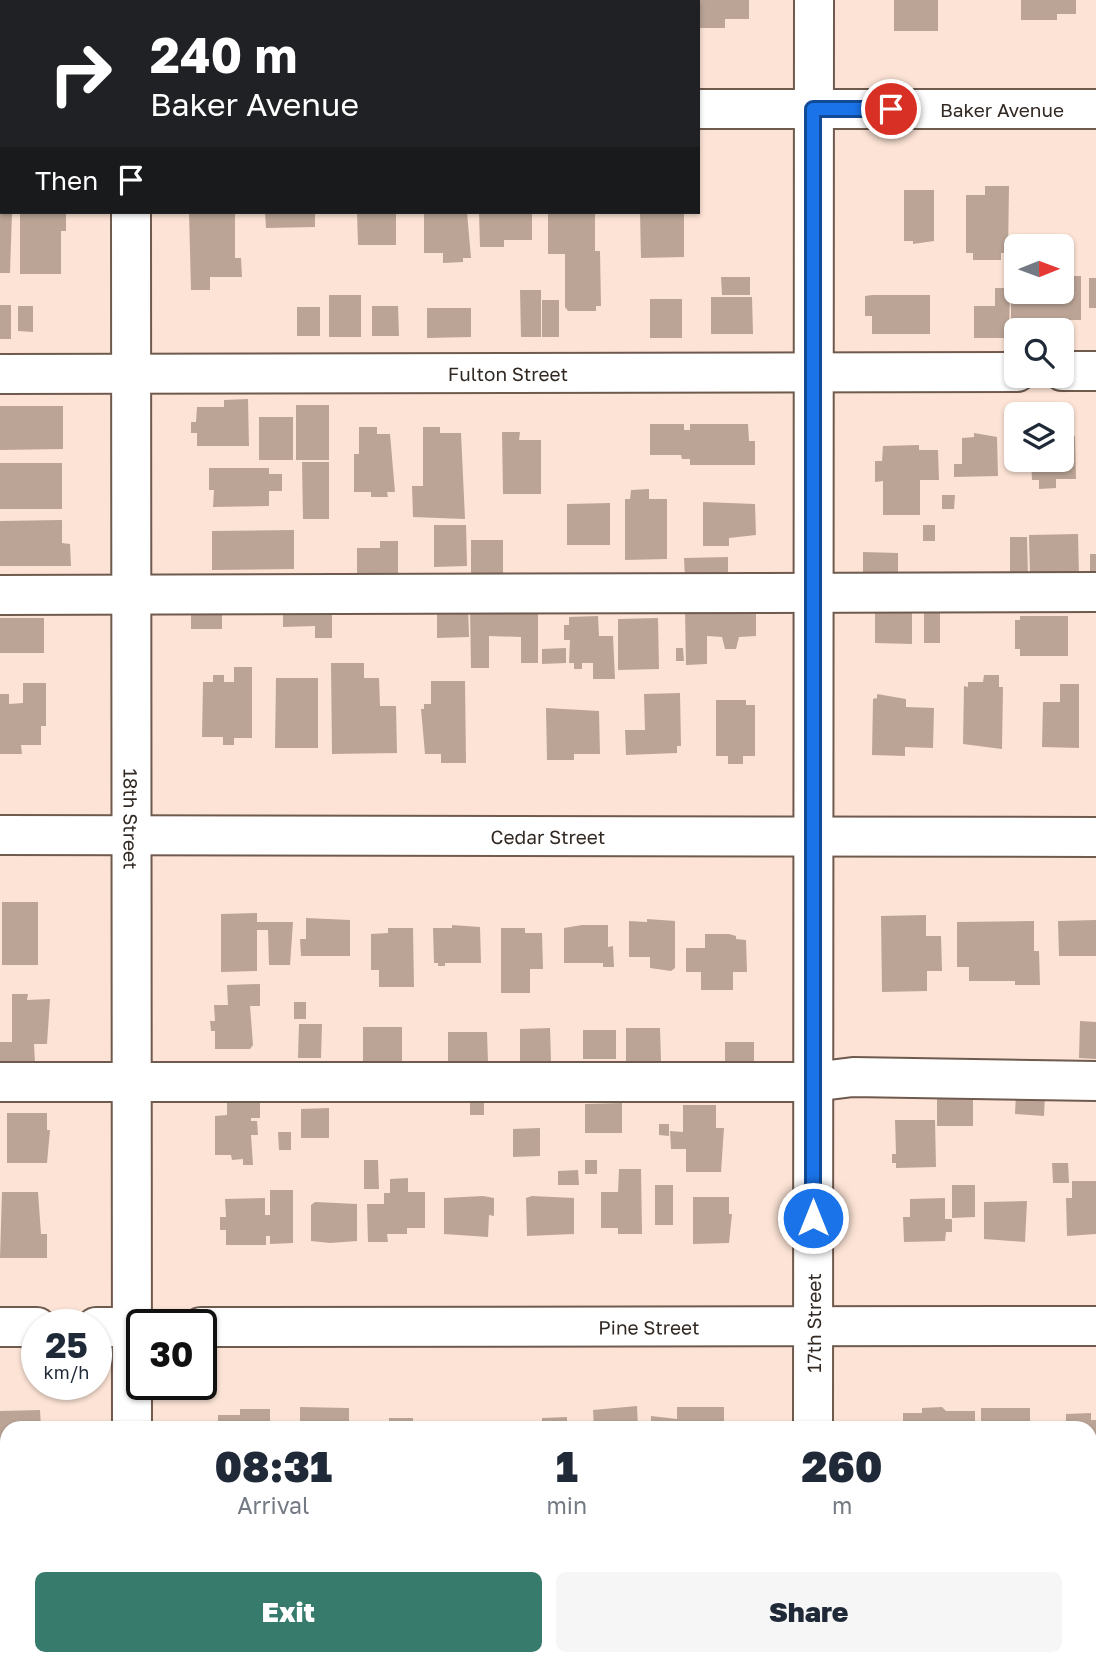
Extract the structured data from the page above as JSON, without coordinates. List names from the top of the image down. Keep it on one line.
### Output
{"streets":{"street":["Baker Avenue","Fulton Street","18th Street","Cedar Street","17th Street","Pine Street"]},"crossings":[["Baker Avenue","17th Street"],["Fulton Street","18th Street"],["Fulton Street","17th Street"],["18th Street","Cedar Street"],["Cedar Street","17th Street"],["17th Street","Pine Street"]],"north":"right","page":{"turn":["240 m","Baker Avenue"],"then":"Then","speed":"25 km/h","limit":"30","eta":["08:31","Arrival","1","min","260","m"],"buttons":["Exit","Share"]}}
